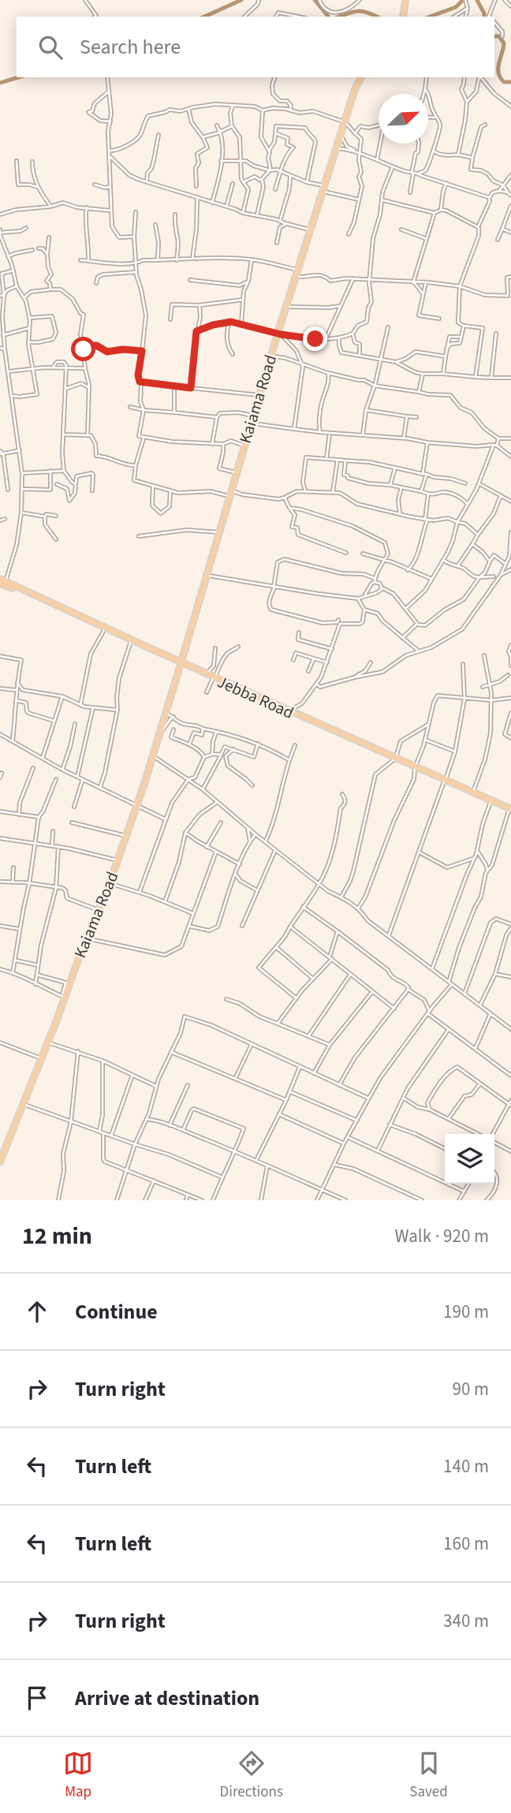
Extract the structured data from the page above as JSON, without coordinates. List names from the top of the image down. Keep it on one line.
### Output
{"streets":{"highway":["Kaiama Road","Jebba Road"]},"crossings":[["Kaiama Road","Jebba Road"]],"north":"top right","page":{"search":"Search here","heading":["12 min","Walk · 920 m"],"list":[["Continue","190 m"],["Turn right","90 m"],["Turn left","140 m"],["Turn left","160 m"],["Turn right","340 m"],"Arrive at destination"],"nav":["Map","Directions","Saved"]}}
